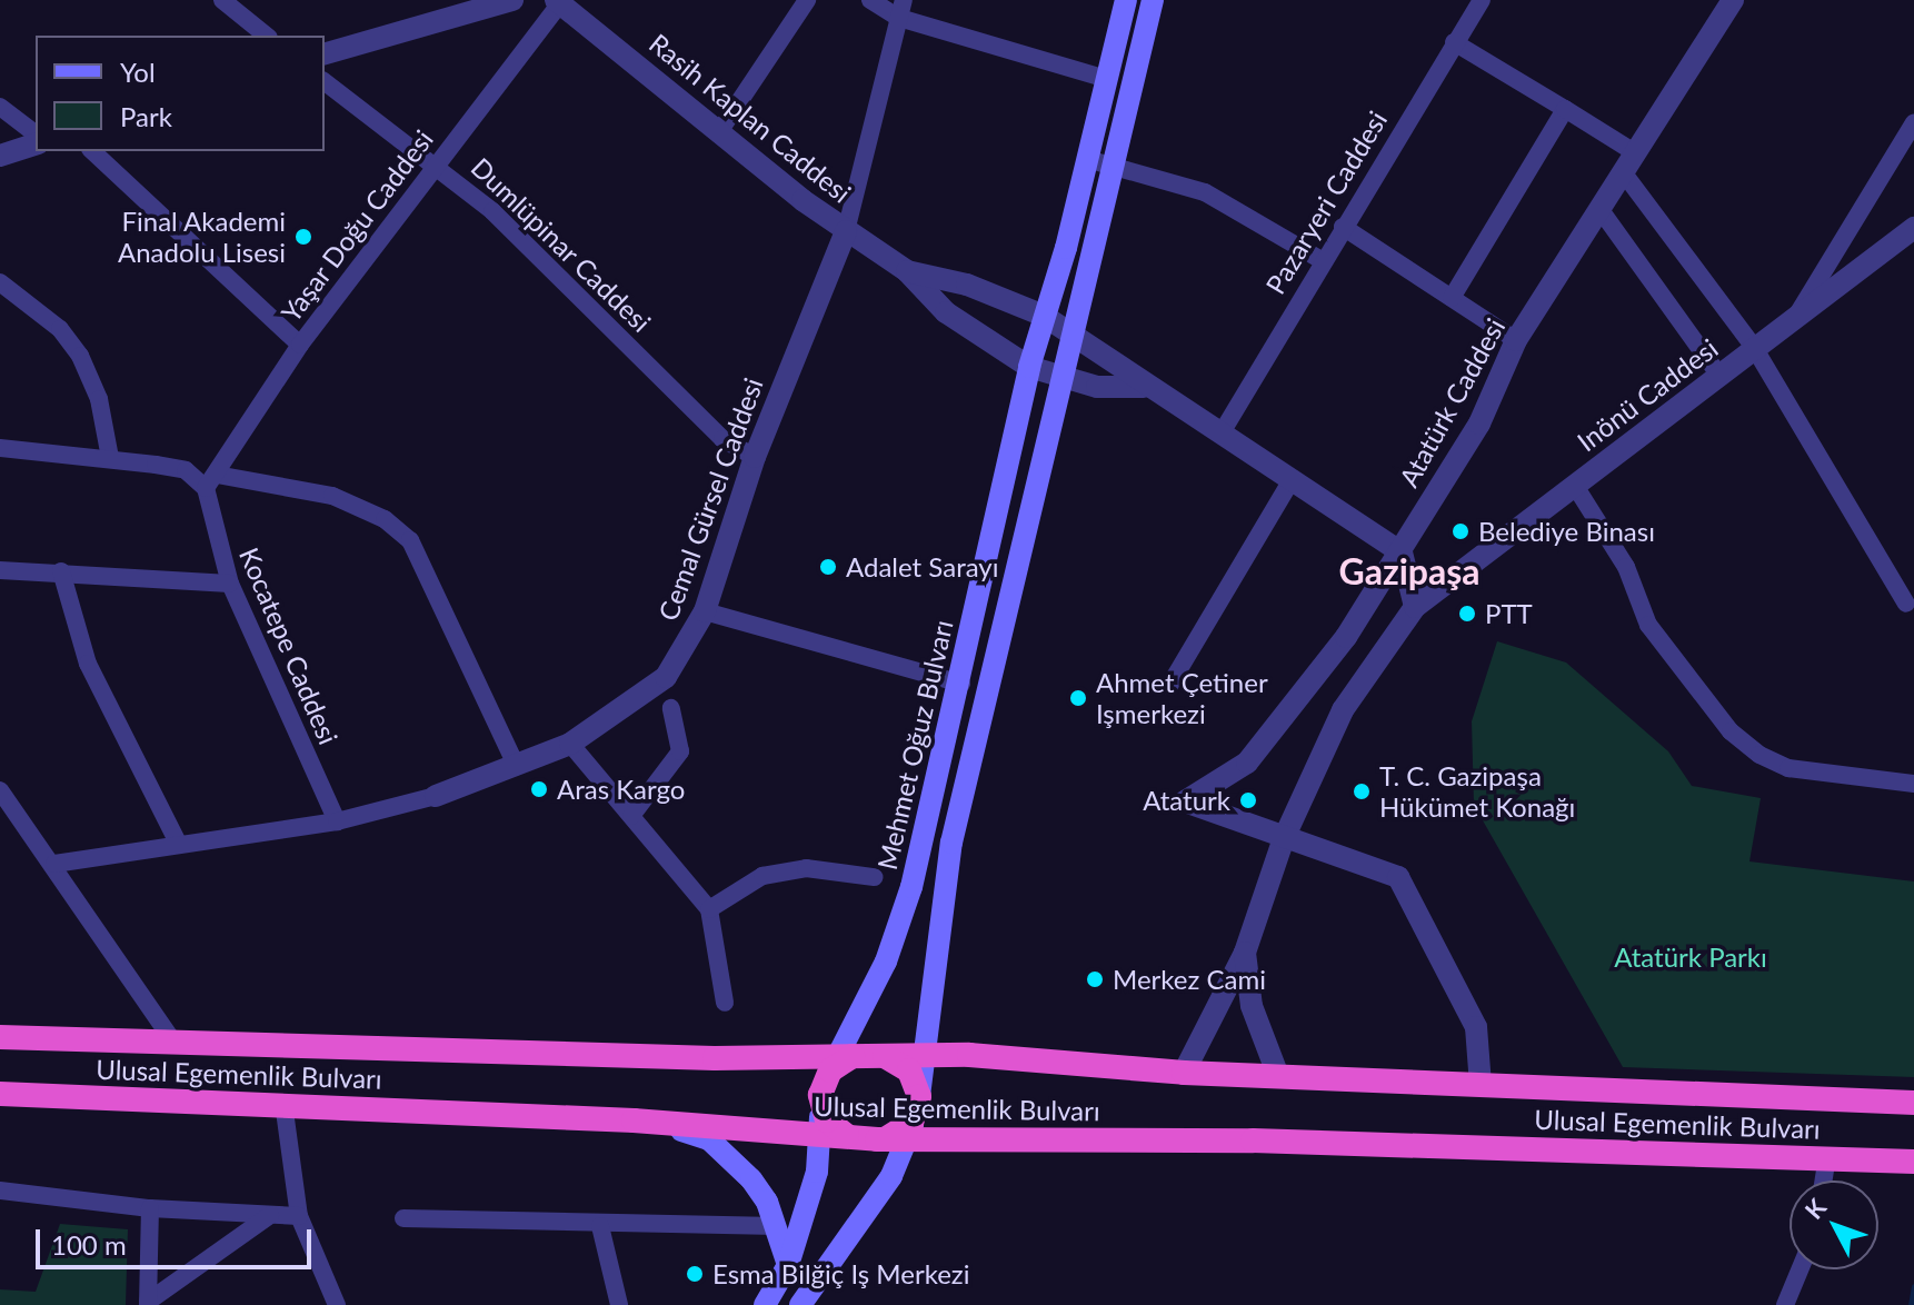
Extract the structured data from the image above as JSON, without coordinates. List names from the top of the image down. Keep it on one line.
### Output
{"streets":{"highway":["Ulusal Egemenlik Bulvarı"],"main road":["Mehmet Oğuz Bulvarı"],"street":["Rasih Kaplan Caddesi","Pazaryeri Caddesi","Yaşar Doğu Caddesi","Dumlüpinar Caddesi","Inönü Caddesi","Atatürk Caddesi","Cemal Gürsel Caddesi","Kocatepe Caddesi"]},"crossings":[["Rasih Kaplan Caddesi","Pazaryeri Caddesi"],["Rasih Kaplan Caddesi","Yaşar Doğu Caddesi"],["Rasih Kaplan Caddesi","Atatürk Caddesi"],["Rasih Kaplan Caddesi","Cemal Gürsel Caddesi"],["Rasih Kaplan Caddesi","Mehmet Oğuz Bulvarı"],["Yaşar Doğu Caddesi","Dumlüpinar Caddesi"],["Yaşar Doğu Caddesi","Kocatepe Caddesi"],["Dumlüpinar Caddesi","Cemal Gürsel Caddesi"],["Inönü Caddesi","Atatürk Caddesi"],["Inönü Caddesi","Ulusal Egemenlik Bulvarı"],["Cemal Gürsel Caddesi","Kocatepe Caddesi"],["Mehmet Oğuz Bulvarı","Ulusal Egemenlik Bulvarı"]],"districts":["Gazipaşa"],"parks":["Atatürk Parkı"],"places":["Final Akademi Anadolu Lisesi","Belediye Binası","Adalet Sarayı","PTT","Ahmet Çetiner Işmerkezi","Aras Kargo","T. C. Gazipaşa Hükümet Konağı","Ataturk","Merkez Cami","Esma Bilğiç Iş Merkezi"],"legend":["Yol","Park"],"scale_bar":"100 m","north":"top left"}
